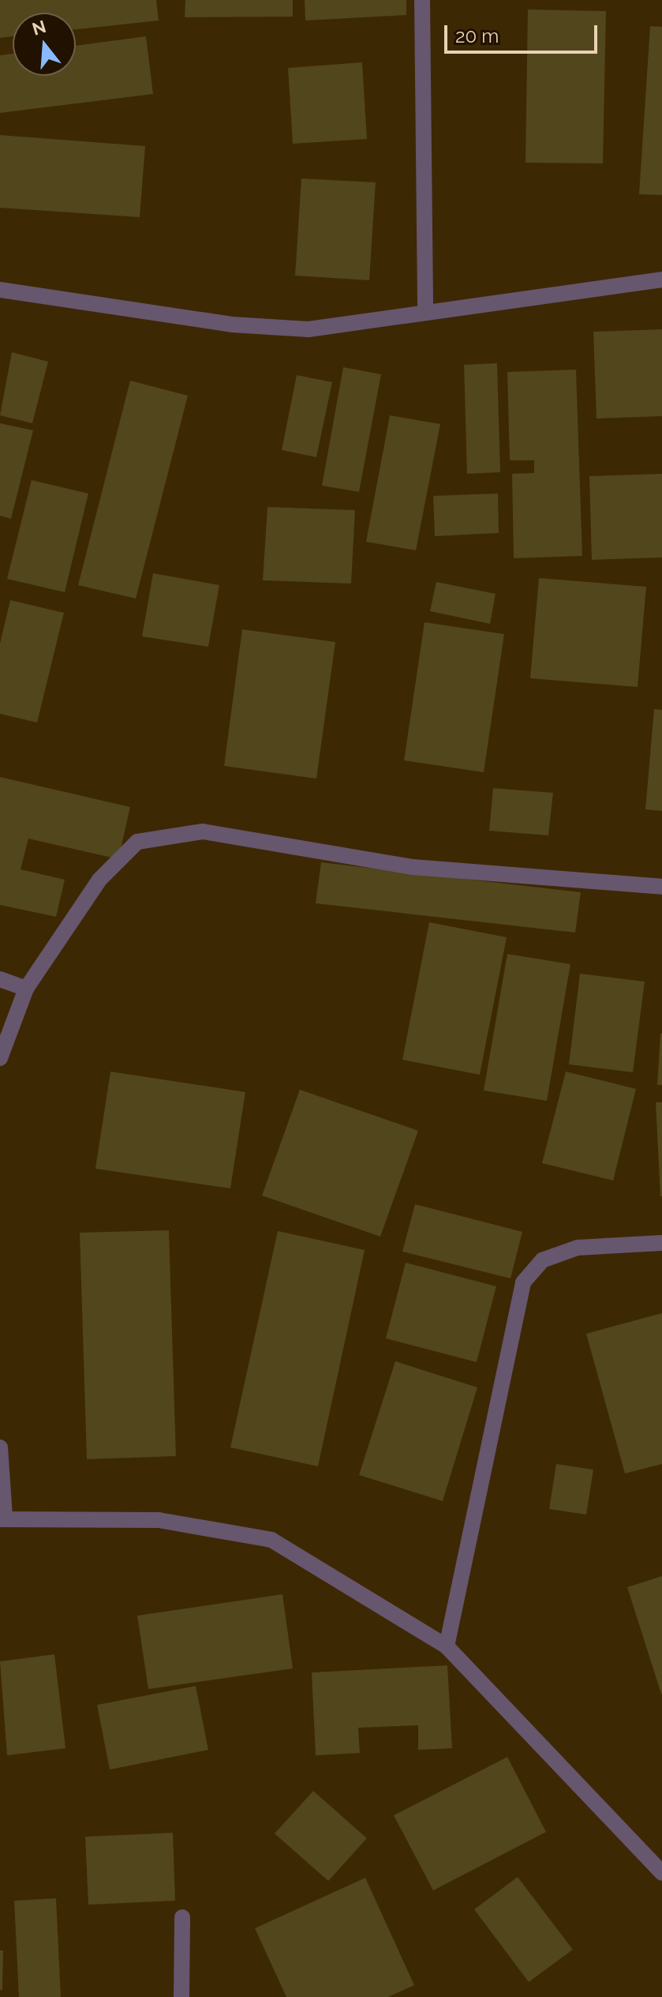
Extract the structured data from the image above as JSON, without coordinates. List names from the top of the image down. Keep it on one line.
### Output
{"scale_bar":"20 m","north":"top"}
